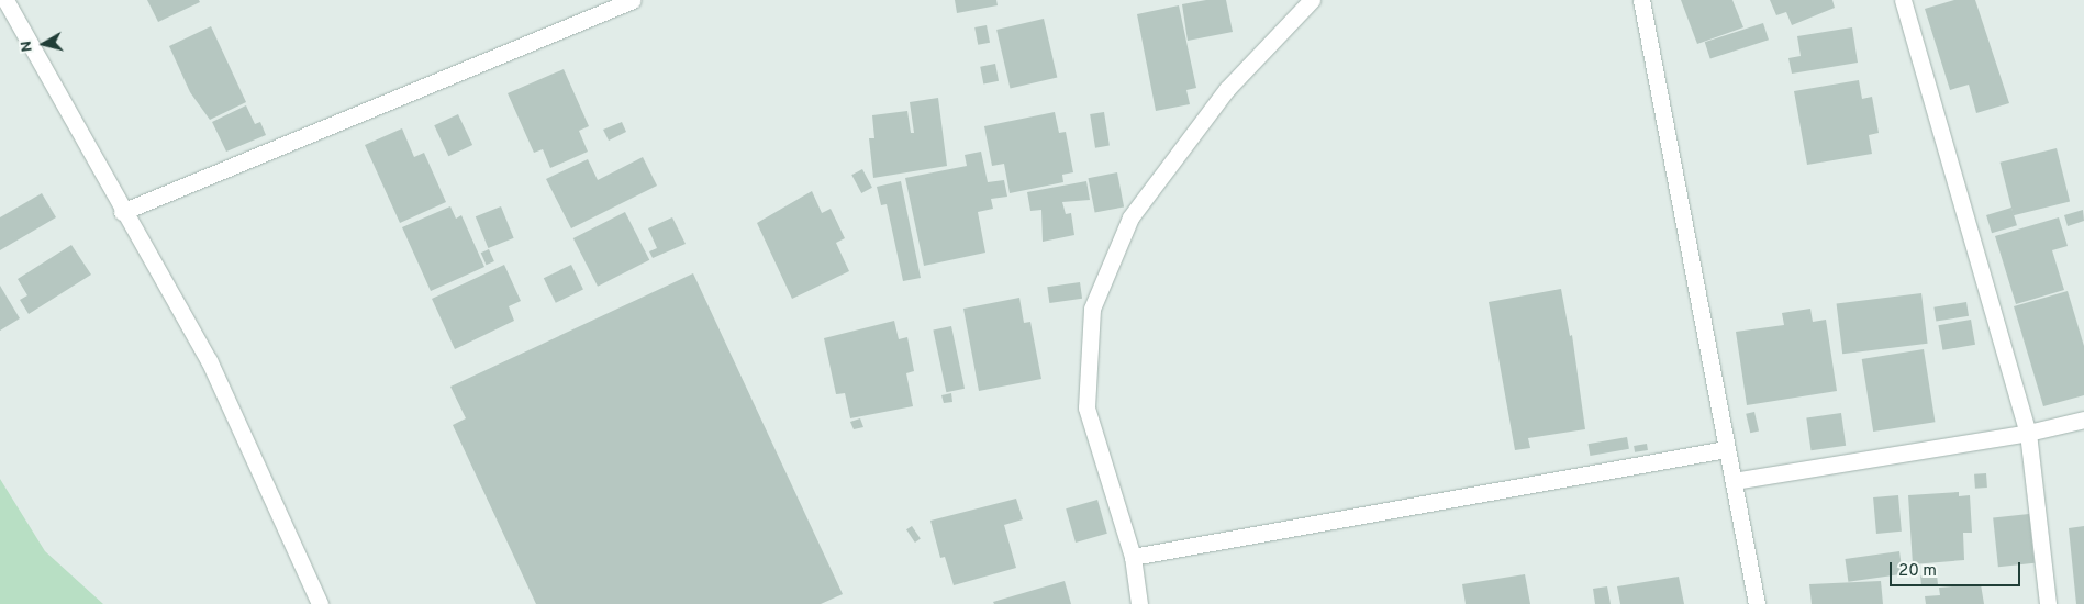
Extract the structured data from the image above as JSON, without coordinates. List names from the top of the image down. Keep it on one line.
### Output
{"scale_bar":"20 m","north":"left"}
